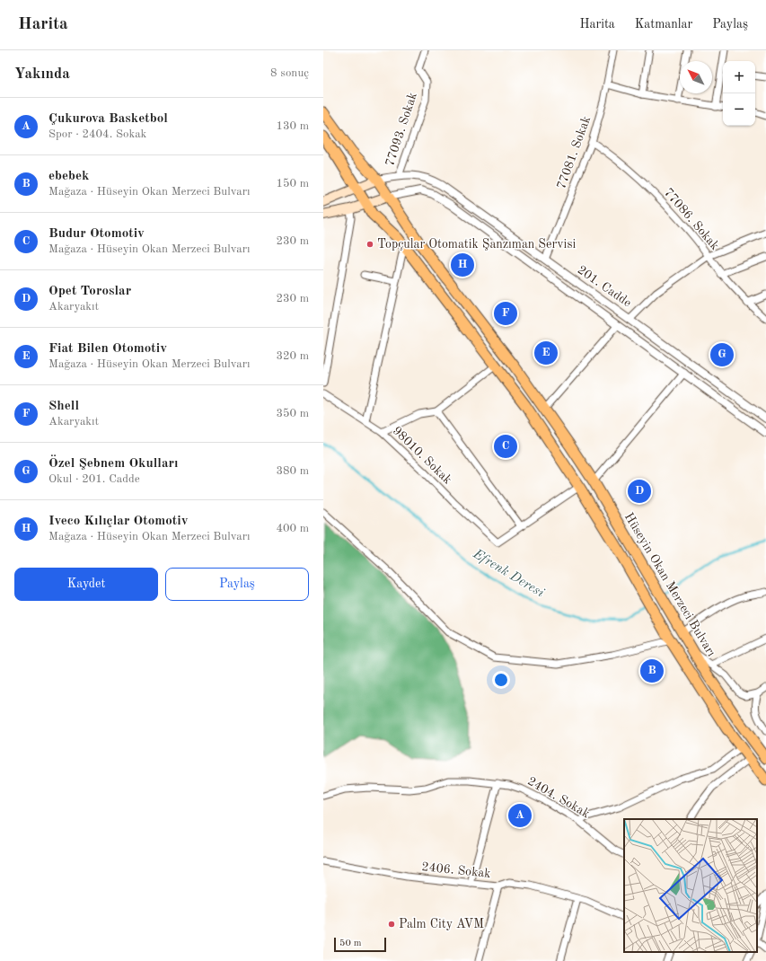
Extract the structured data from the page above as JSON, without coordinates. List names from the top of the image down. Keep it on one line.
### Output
{"streets":{"main road":["201. Cadde","Hüseyin Okan Merzeci Bulvarı"],"street":["77093. Sokak","77081. Sokak","77086. Sokak","98010. Sokak","2404. Sokak","2406. Sokak"]},"crossings":[["77093. Sokak","201. Cadde"],["77081. Sokak","77086. Sokak"],["77081. Sokak","201. Cadde"],["201. Cadde","Hüseyin Okan Merzeci Bulvarı"]],"water":["Efrenk Deresi"],"places":["Topçular Otomatik Şanzıman Servisi","Palm City AVM"],"scale_bar":"50 m","north":"top left","page":{"header":"Harita","nav":["Harita","Katmanlar","Paylaş"],"heading":["Yakında","8 sonuç"],"map_buttons":["+","−"],"list":[{"mark":"A","name":"Çukurova Basketbol","note":"Spor · 2404. Sokak","value":"130 m"},{"mark":"B","name":"ebebek","note":"Mağaza · Hüseyin Okan Merzeci Bulvarı","value":"150 m"},{"mark":"C","name":"Budur Otomotiv","note":"Mağaza · Hüseyin Okan Merzeci Bulvarı","value":"230 m"},{"mark":"D","name":"Opet Toroslar","note":"Akaryakıt","value":"230 m"},{"mark":"E","name":"Fiat Bilen Otomotiv","note":"Mağaza · Hüseyin Okan Merzeci Bulvarı","value":"320 m"},{"mark":"F","name":"Shell","note":"Akaryakıt","value":"350 m"},{"mark":"G","name":"Özel Şebnem Okulları","note":"Okul · 201. Cadde","value":"380 m"},{"mark":"H","name":"Iveco Kılıçlar Otomotiv","note":"Mağaza · Hüseyin Okan Merzeci Bulvarı","value":"400 m"}],"pins":["H","F","E","G","C","D","B","A"],"buttons":["Kaydet","Paylaş"],"scale":"50 m"}}
